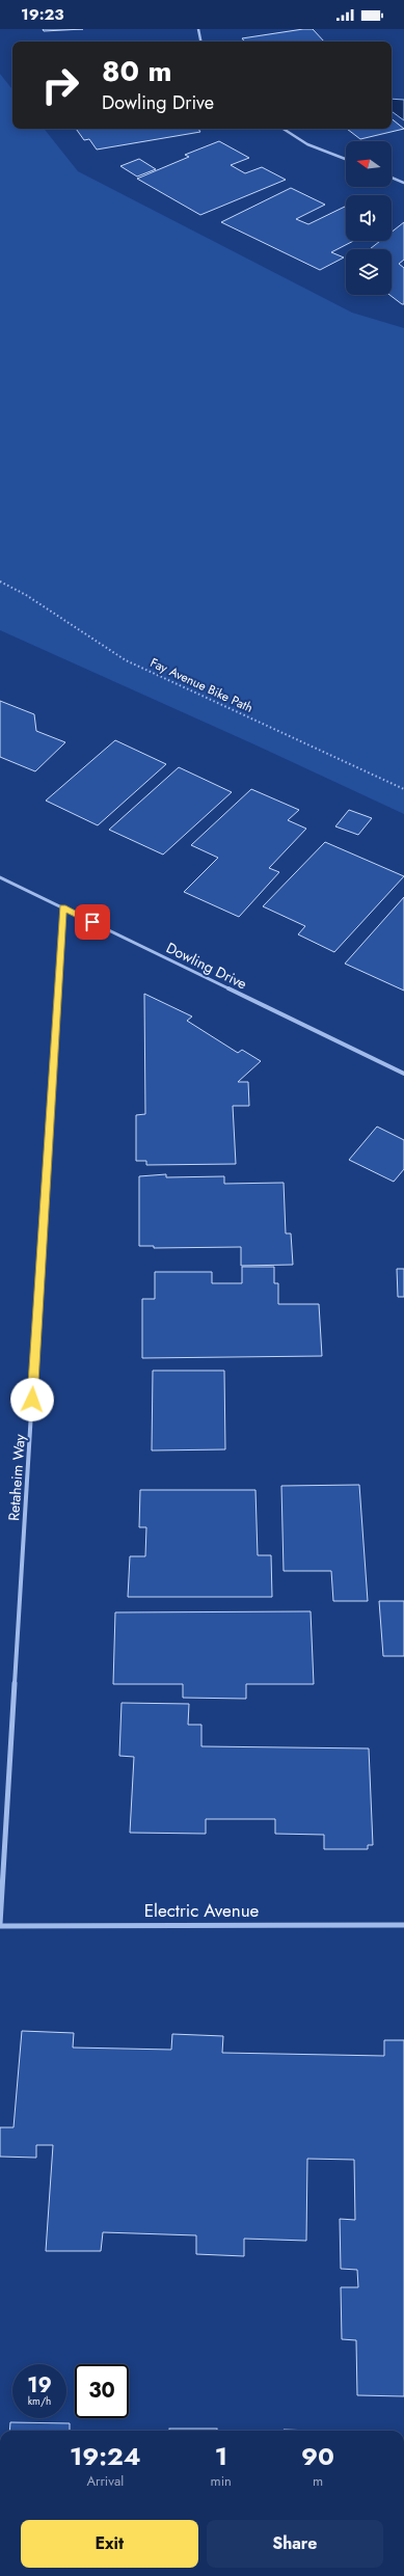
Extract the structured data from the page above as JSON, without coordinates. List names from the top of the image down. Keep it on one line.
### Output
{"streets":{"street":["Dowling Drive","Retaheim Way","Electric Avenue"],"path":["Fay Avenue Bike Path"]},"crossings":[["Dowling Drive","Retaheim Way"],["Retaheim Way","Electric Avenue"]],"north":"left","page":{"status":"19:23","turn":["80 m","Dowling Drive"],"speed":"19 km/h","limit":"30","eta":["19:24","Arrival","1","min","90","m"],"buttons":["Exit","Share"]}}
